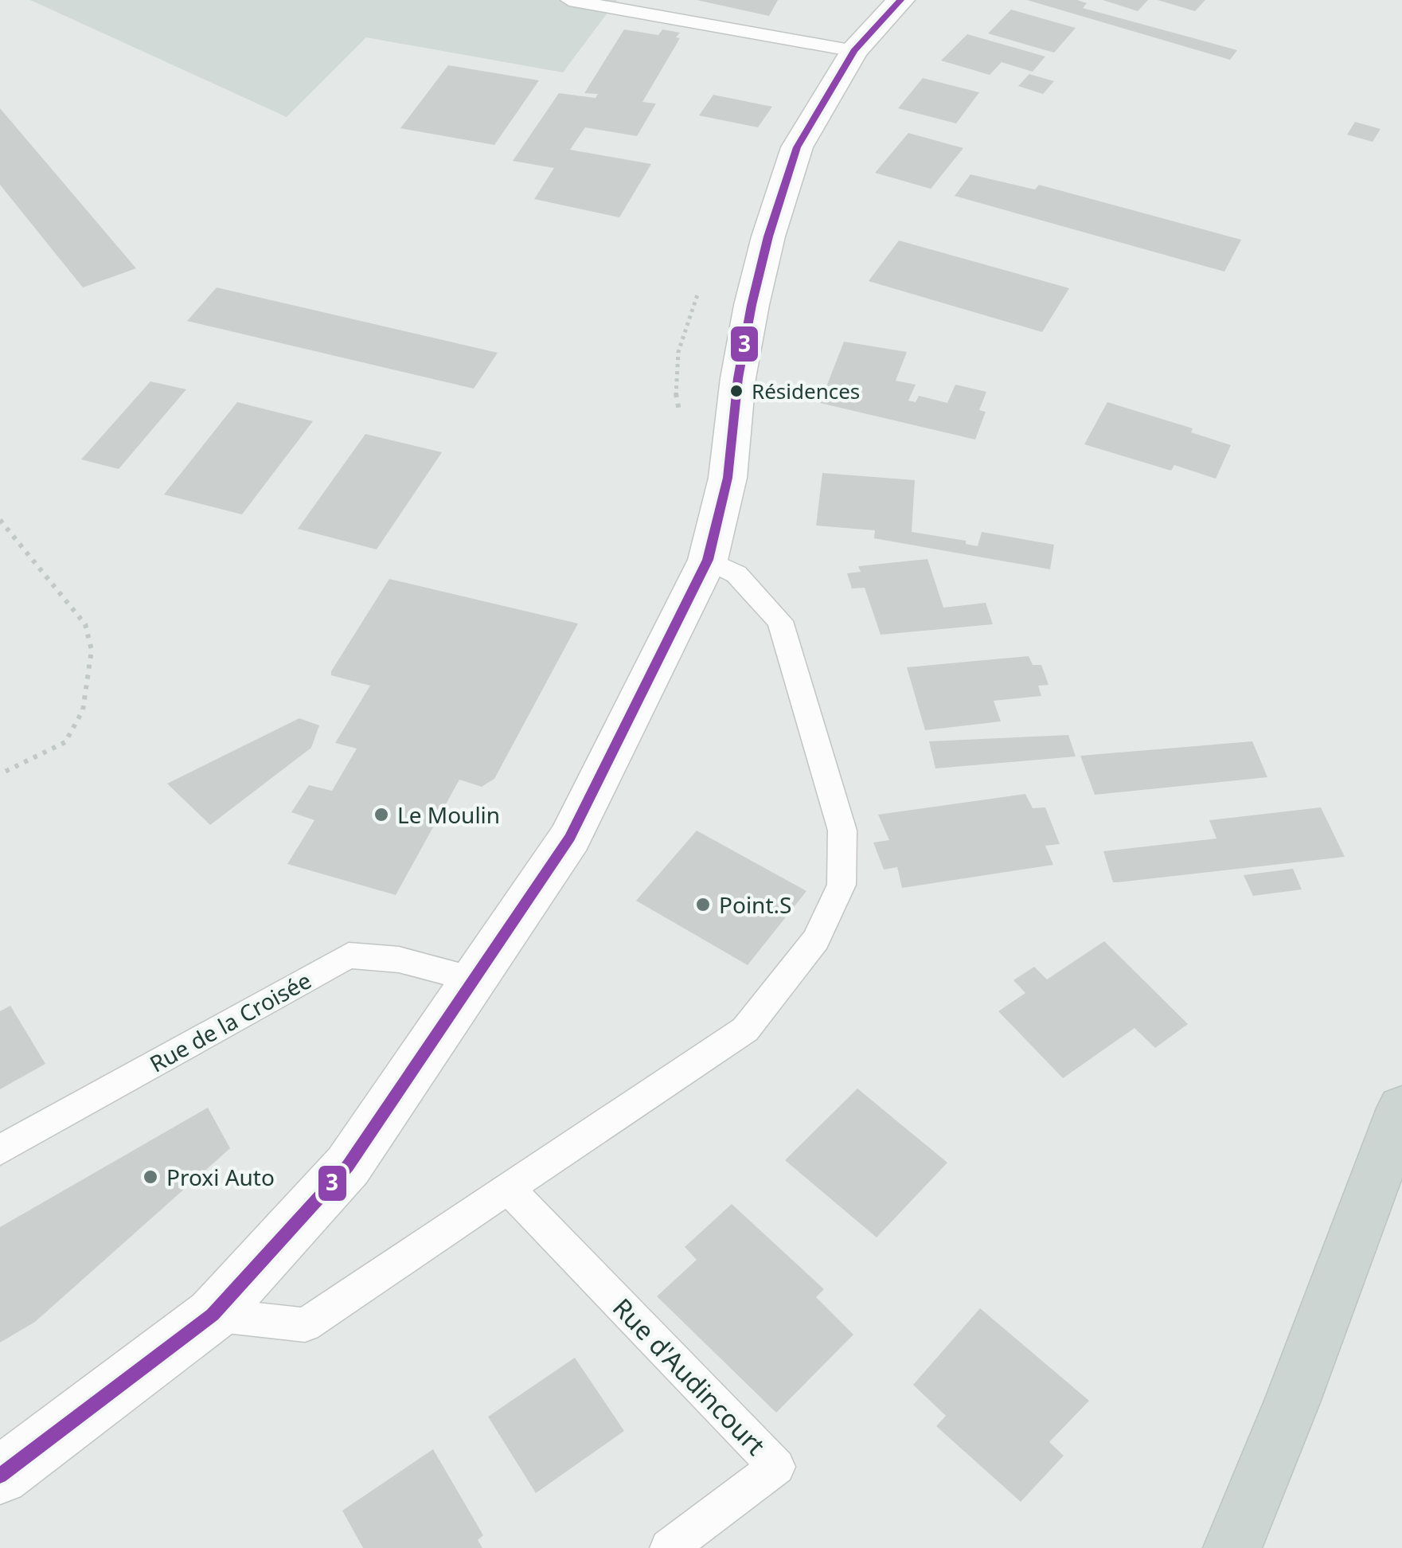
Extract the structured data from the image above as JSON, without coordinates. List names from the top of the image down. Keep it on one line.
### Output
{"streets":{"lane":["Rue de la Croisée","Rue d'Audincourt"]},"places":["Résidences","Le Moulin","Point.S","Proxi Auto"],"lines":["transit line 3"]}
